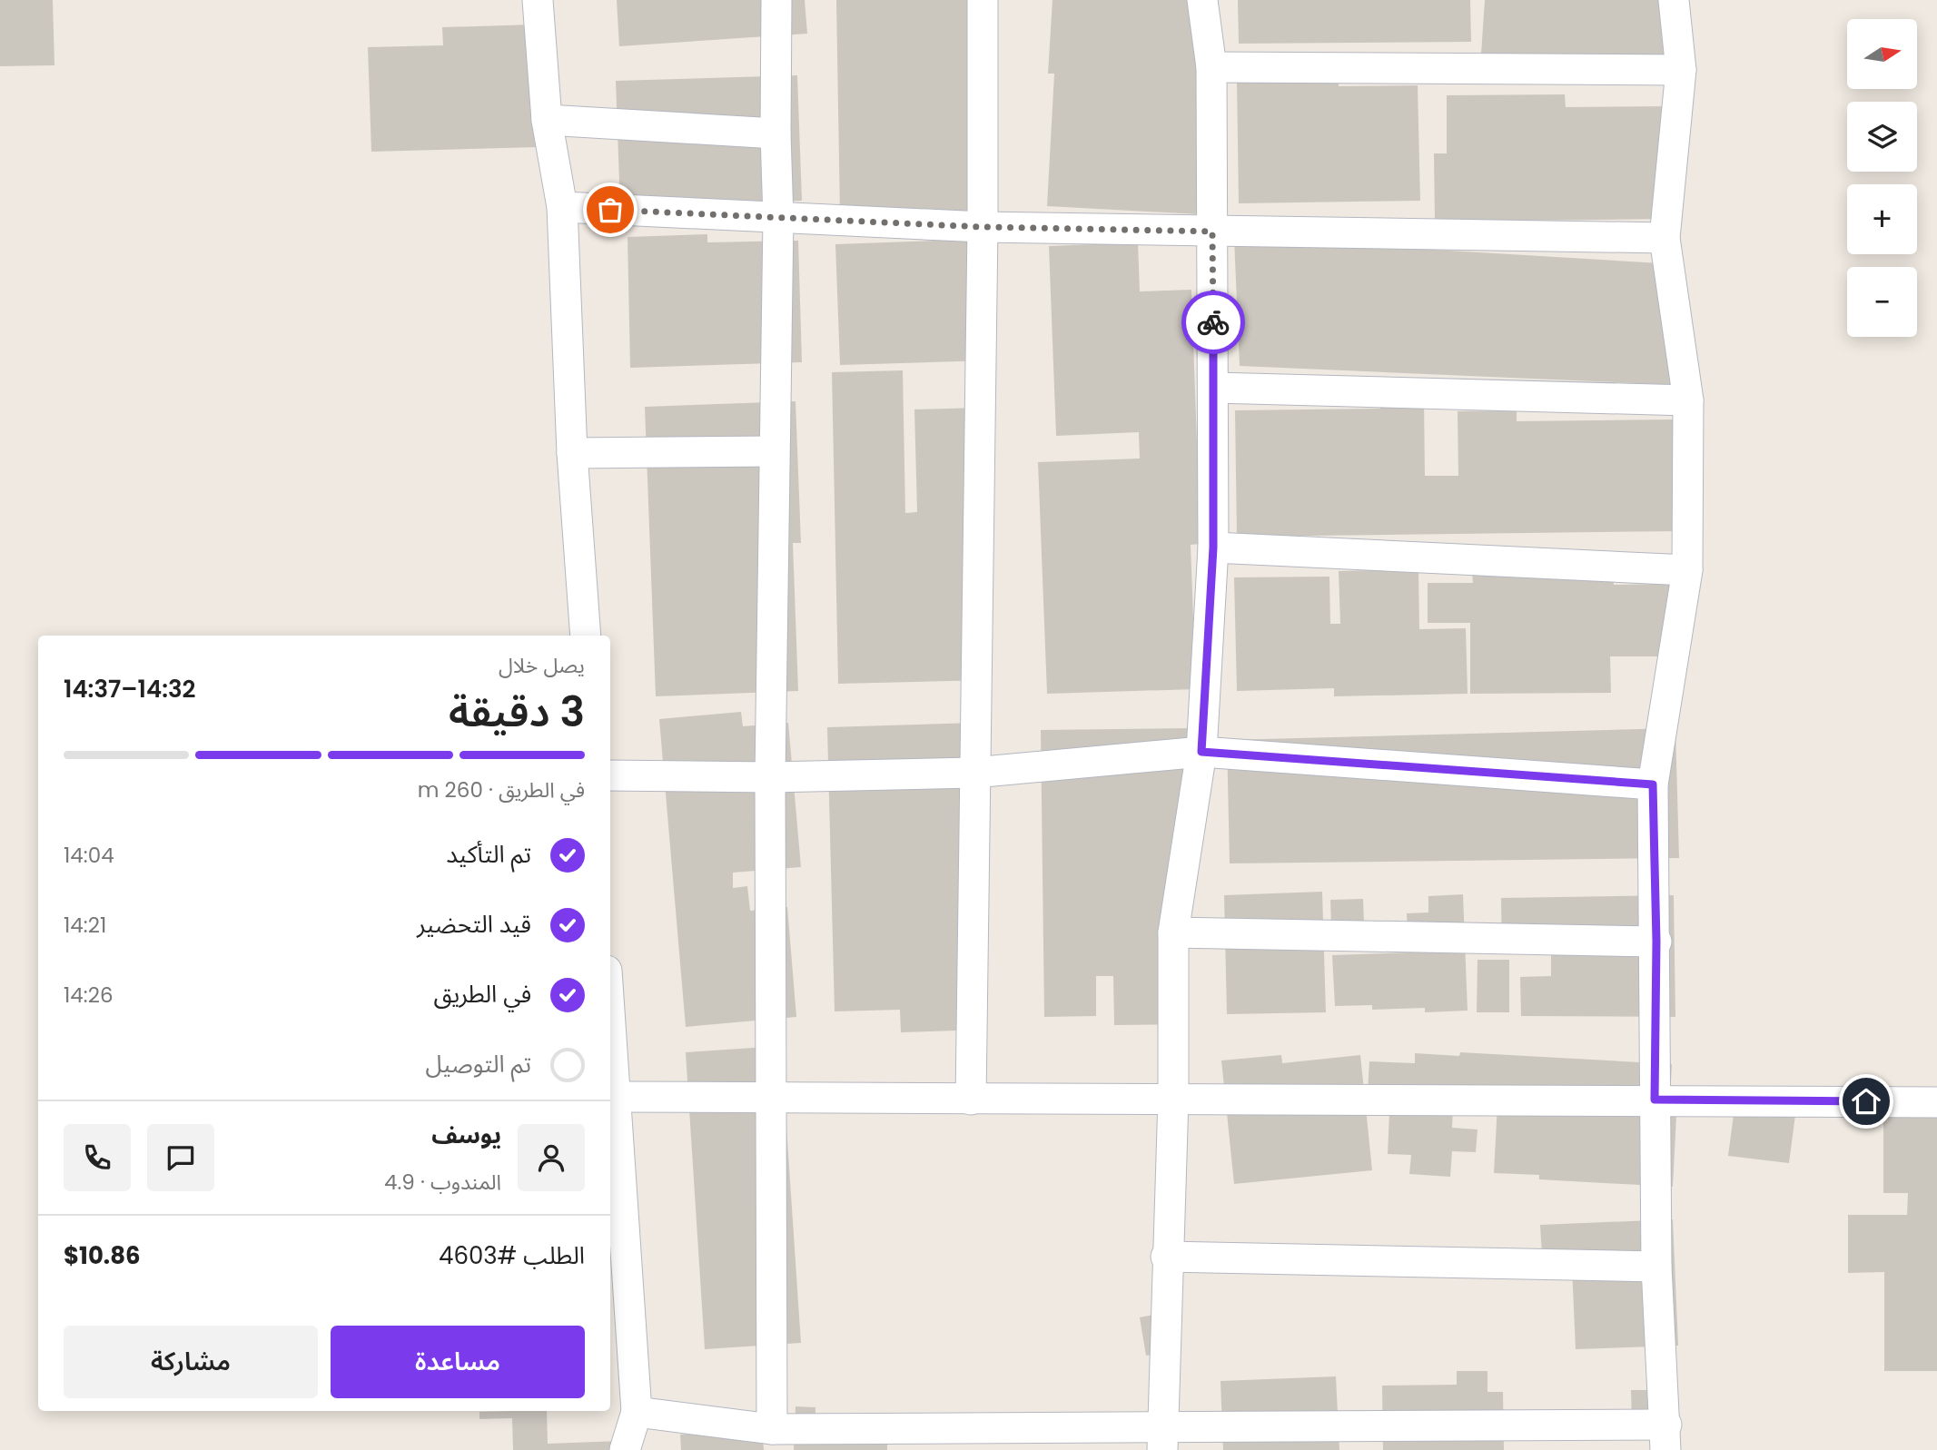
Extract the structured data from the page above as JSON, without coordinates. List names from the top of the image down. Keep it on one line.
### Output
{"north":"right","page":{"map_buttons":["+","−"],"heading":["3 دقيقة","يصل خلال","14:32–14:37"],"panel":["يوسف","المندوب · 4.9","الطلب #4603","$10.86"],"bar":"في الطريق · 260 m","list":[["تم التأكيد","14:04"],["قيد التحضير","14:21"],["في الطريق","14:26"],"تم التوصيل"],"buttons":["مساعدة","مشاركة"]}}
